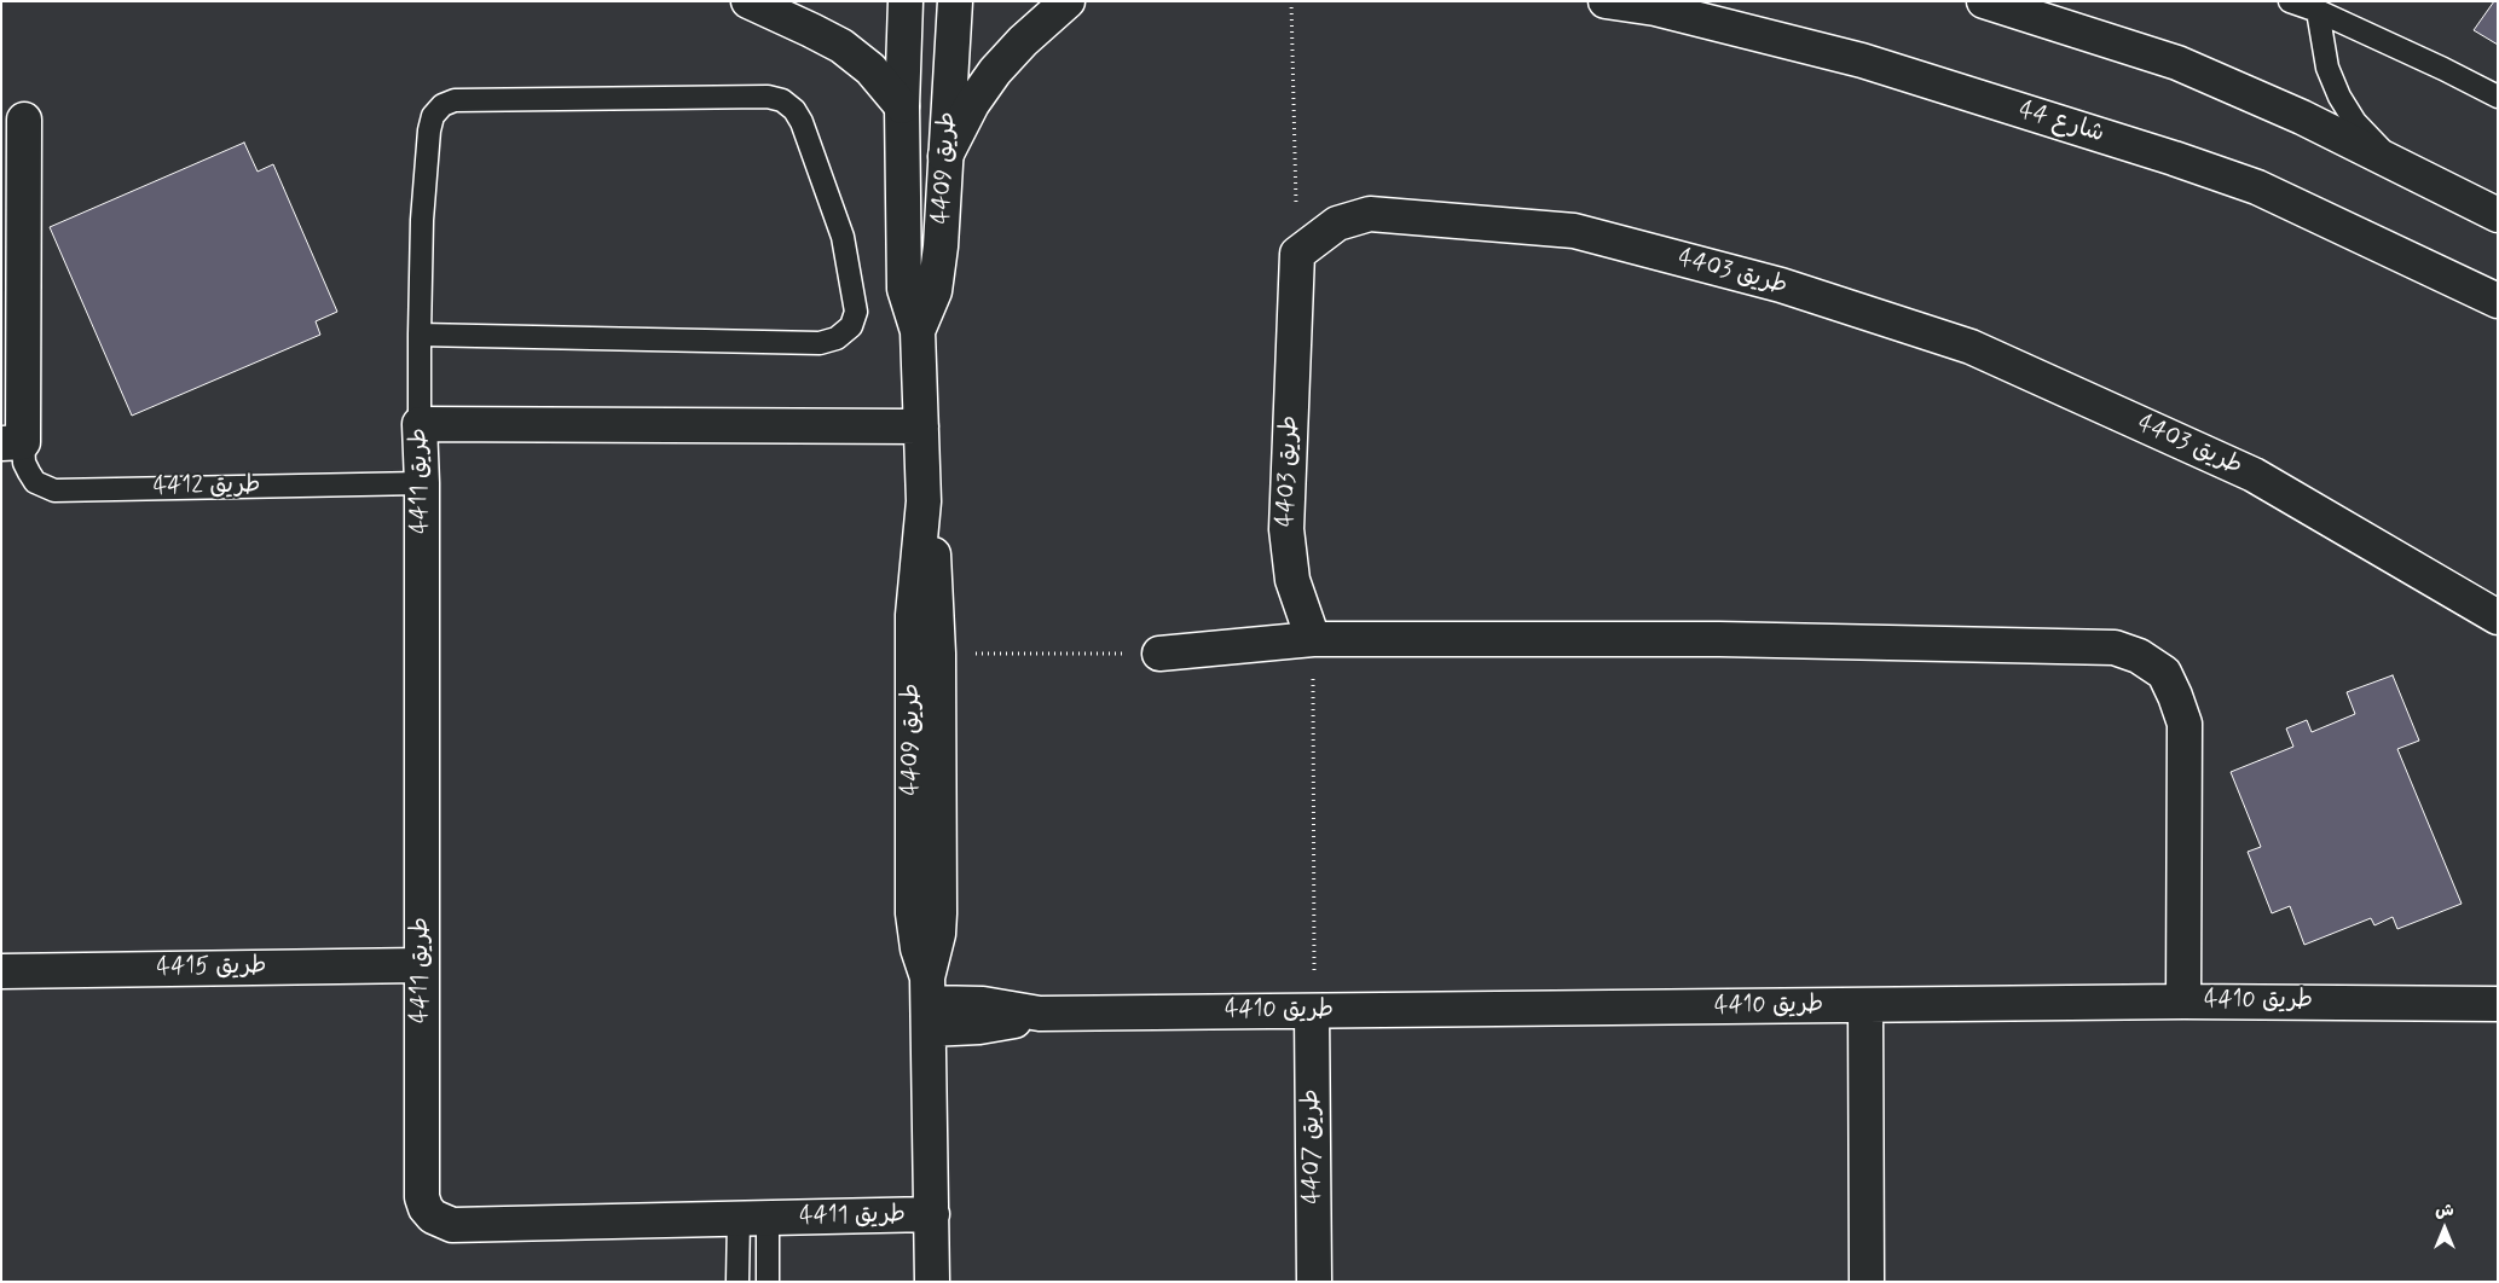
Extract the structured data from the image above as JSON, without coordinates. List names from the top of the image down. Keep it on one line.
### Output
{"streets":{"street":["شارع 44","طريق 4409","طريق 4403","طريق 4411","طريق 4412","طريق 4415","طريق 4410","طريق 4407"]},"crossings":[["طريق 4409","طريق 4411"],["طريق 4409","طريق 4410"],["طريق 4411","طريق 4412"],["طريق 4411","طريق 4415"],["طريق 4410","طريق 4407"]],"north":"top"}
